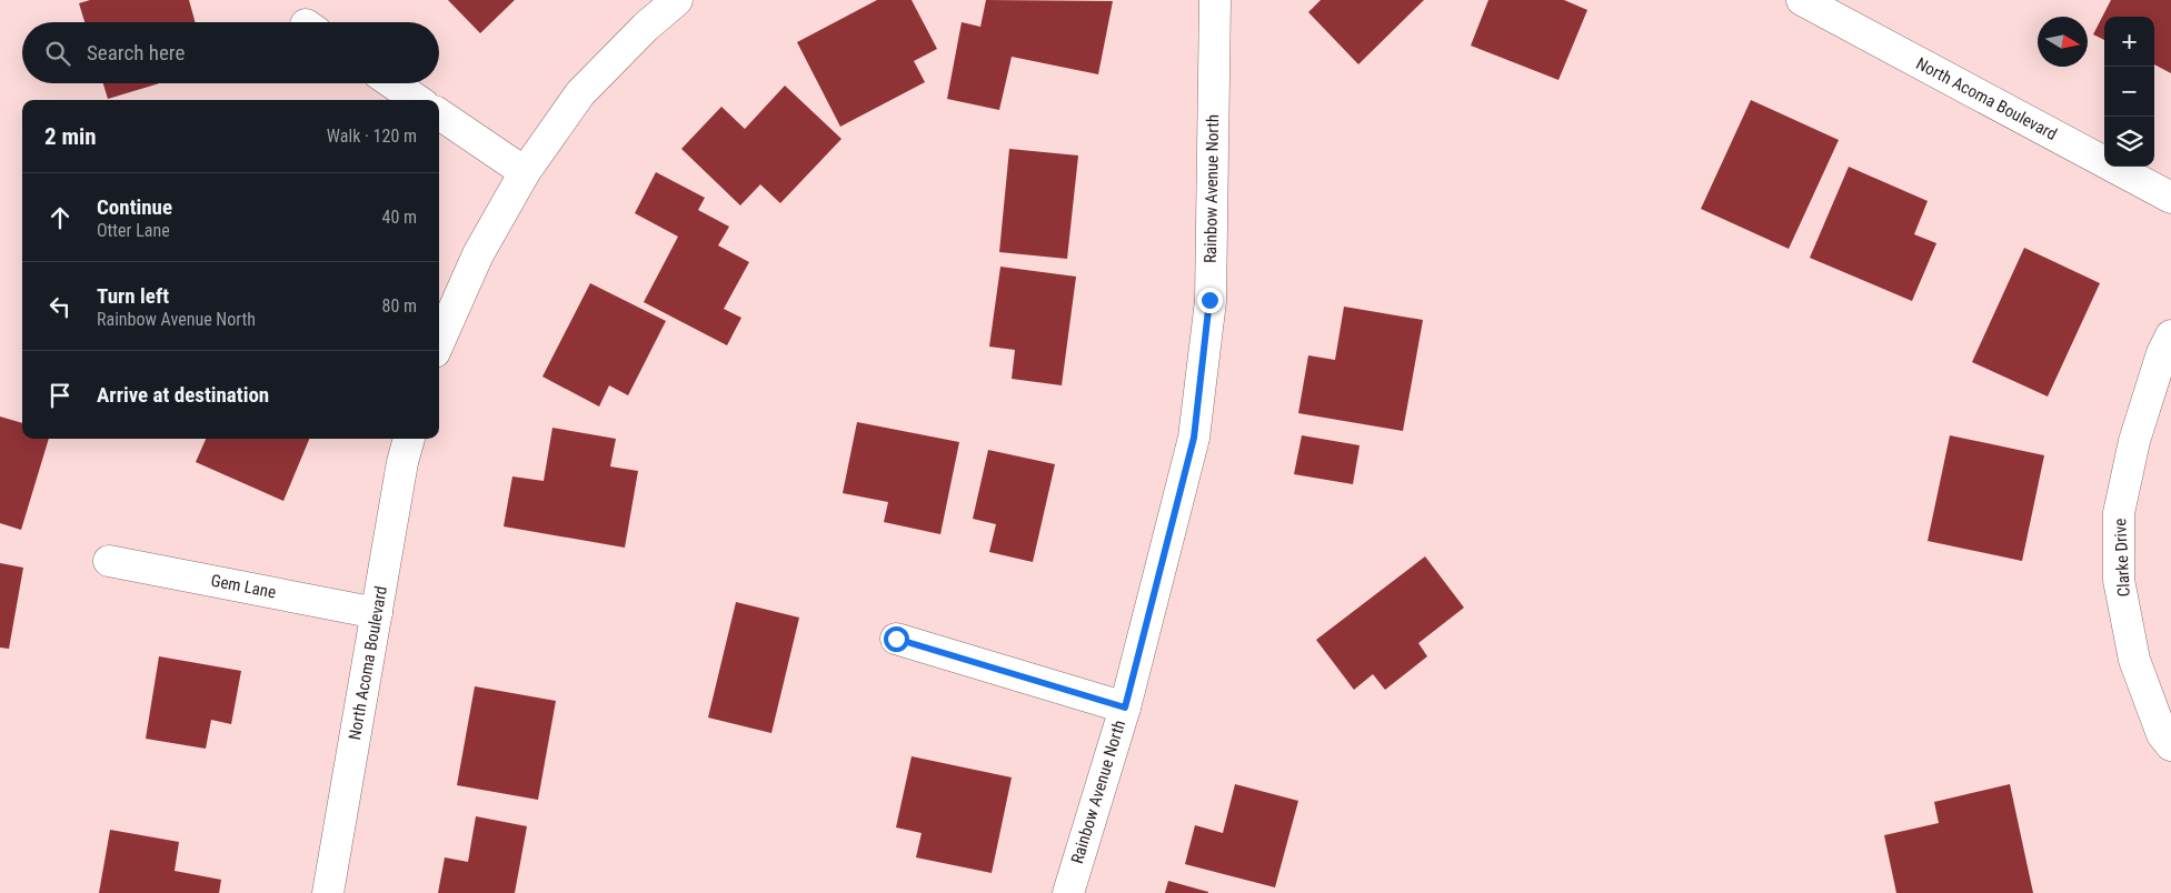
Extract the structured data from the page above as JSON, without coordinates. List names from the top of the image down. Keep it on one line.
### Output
{"streets":{"street":["North Acoma Boulevard","Rainbow Avenue North","Clarke Drive","Gem Lane"]},"crossings":[["North Acoma Boulevard","Gem Lane"]],"north":"right","page":{"map_buttons":["+","−"],"search":"Search here","heading":["2 min","Walk · 120 m"],"list":[["Continue","Otter Lane","40 m"],["Turn left","Rainbow Avenue North","80 m"],"Arrive at destination"]}}
